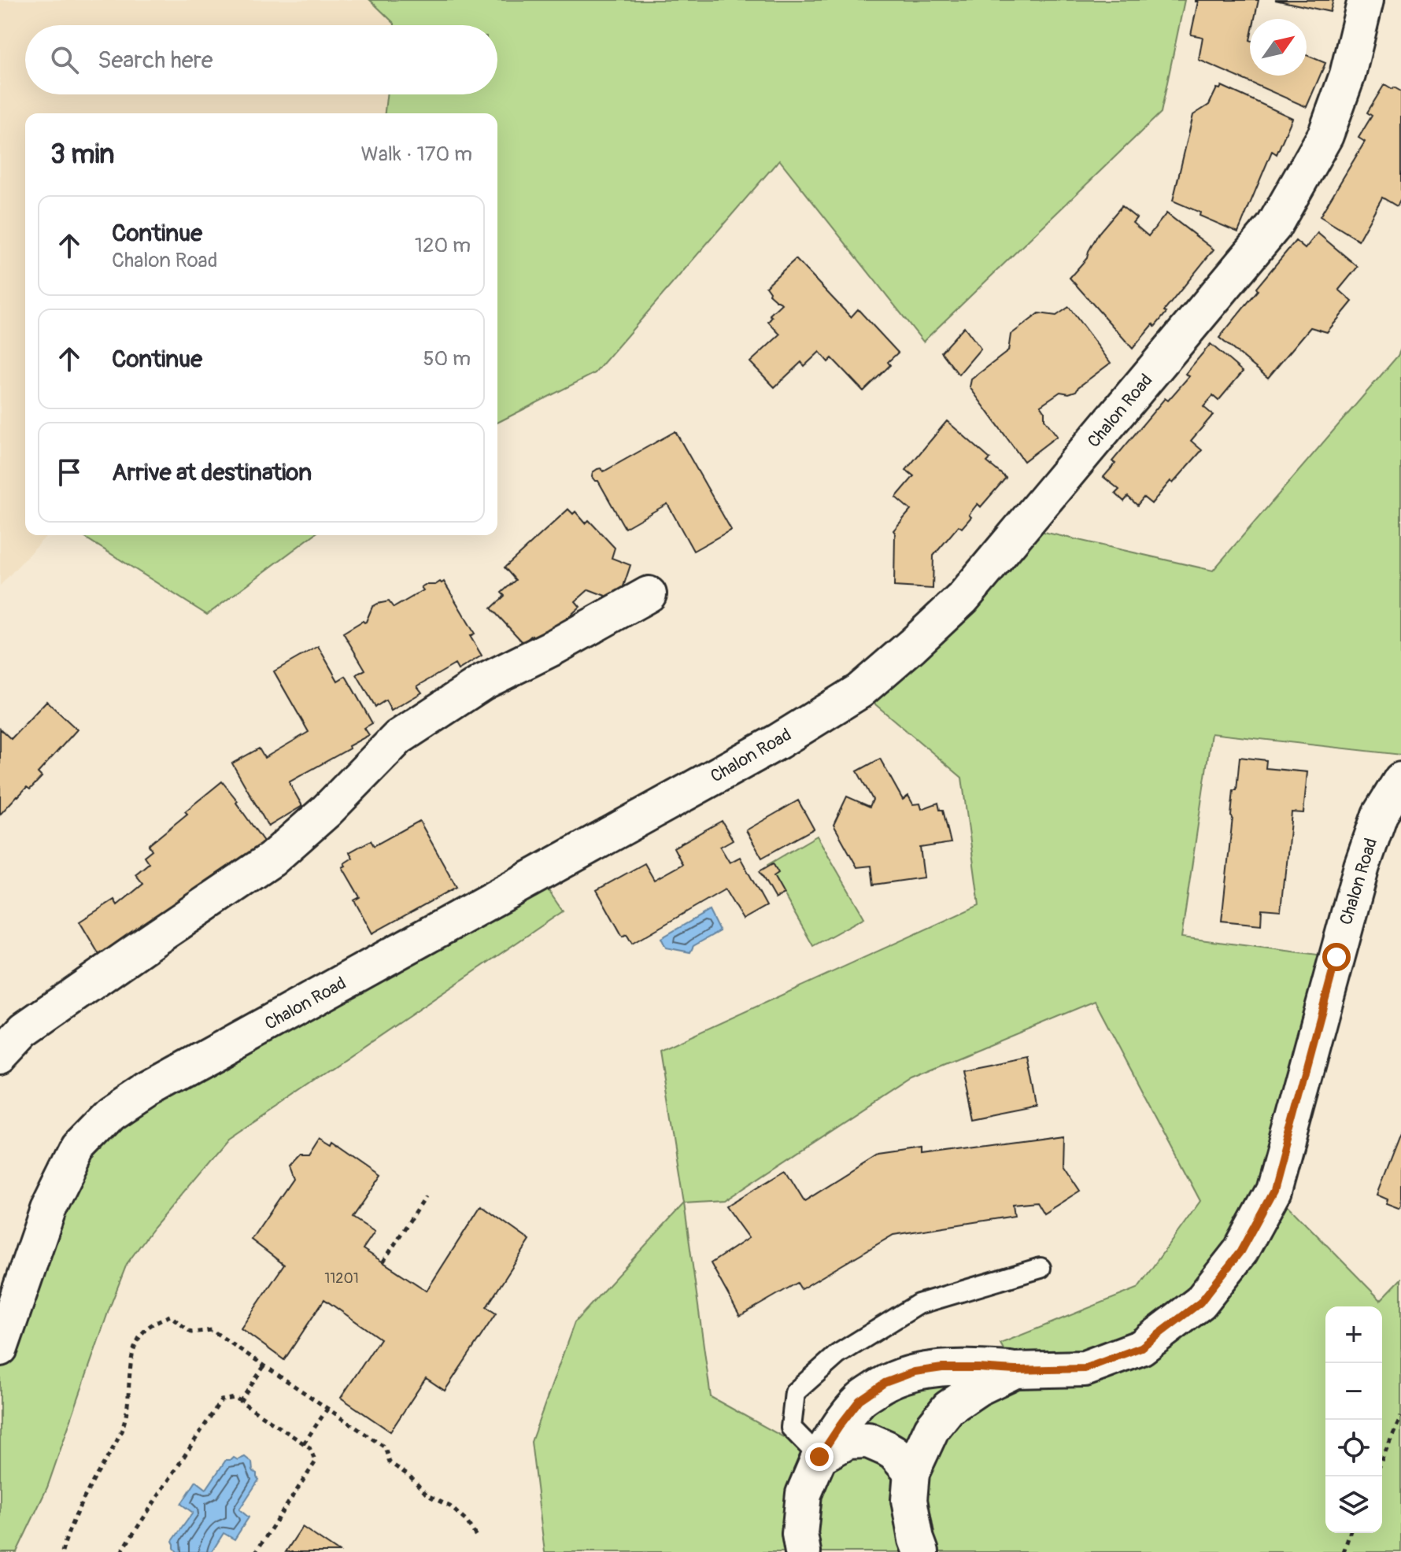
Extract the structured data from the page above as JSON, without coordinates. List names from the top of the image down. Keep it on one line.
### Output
{"streets":{"street":["Chalon Road"]},"house_numbers":["11201"],"north":"top right","page":{"search":"Search here","heading":["3 min","Walk · 170 m"],"list":[["Continue","Chalon Road","120 m"],["Continue","50 m"],"Arrive at destination"],"map_buttons":["+","−"]}}
